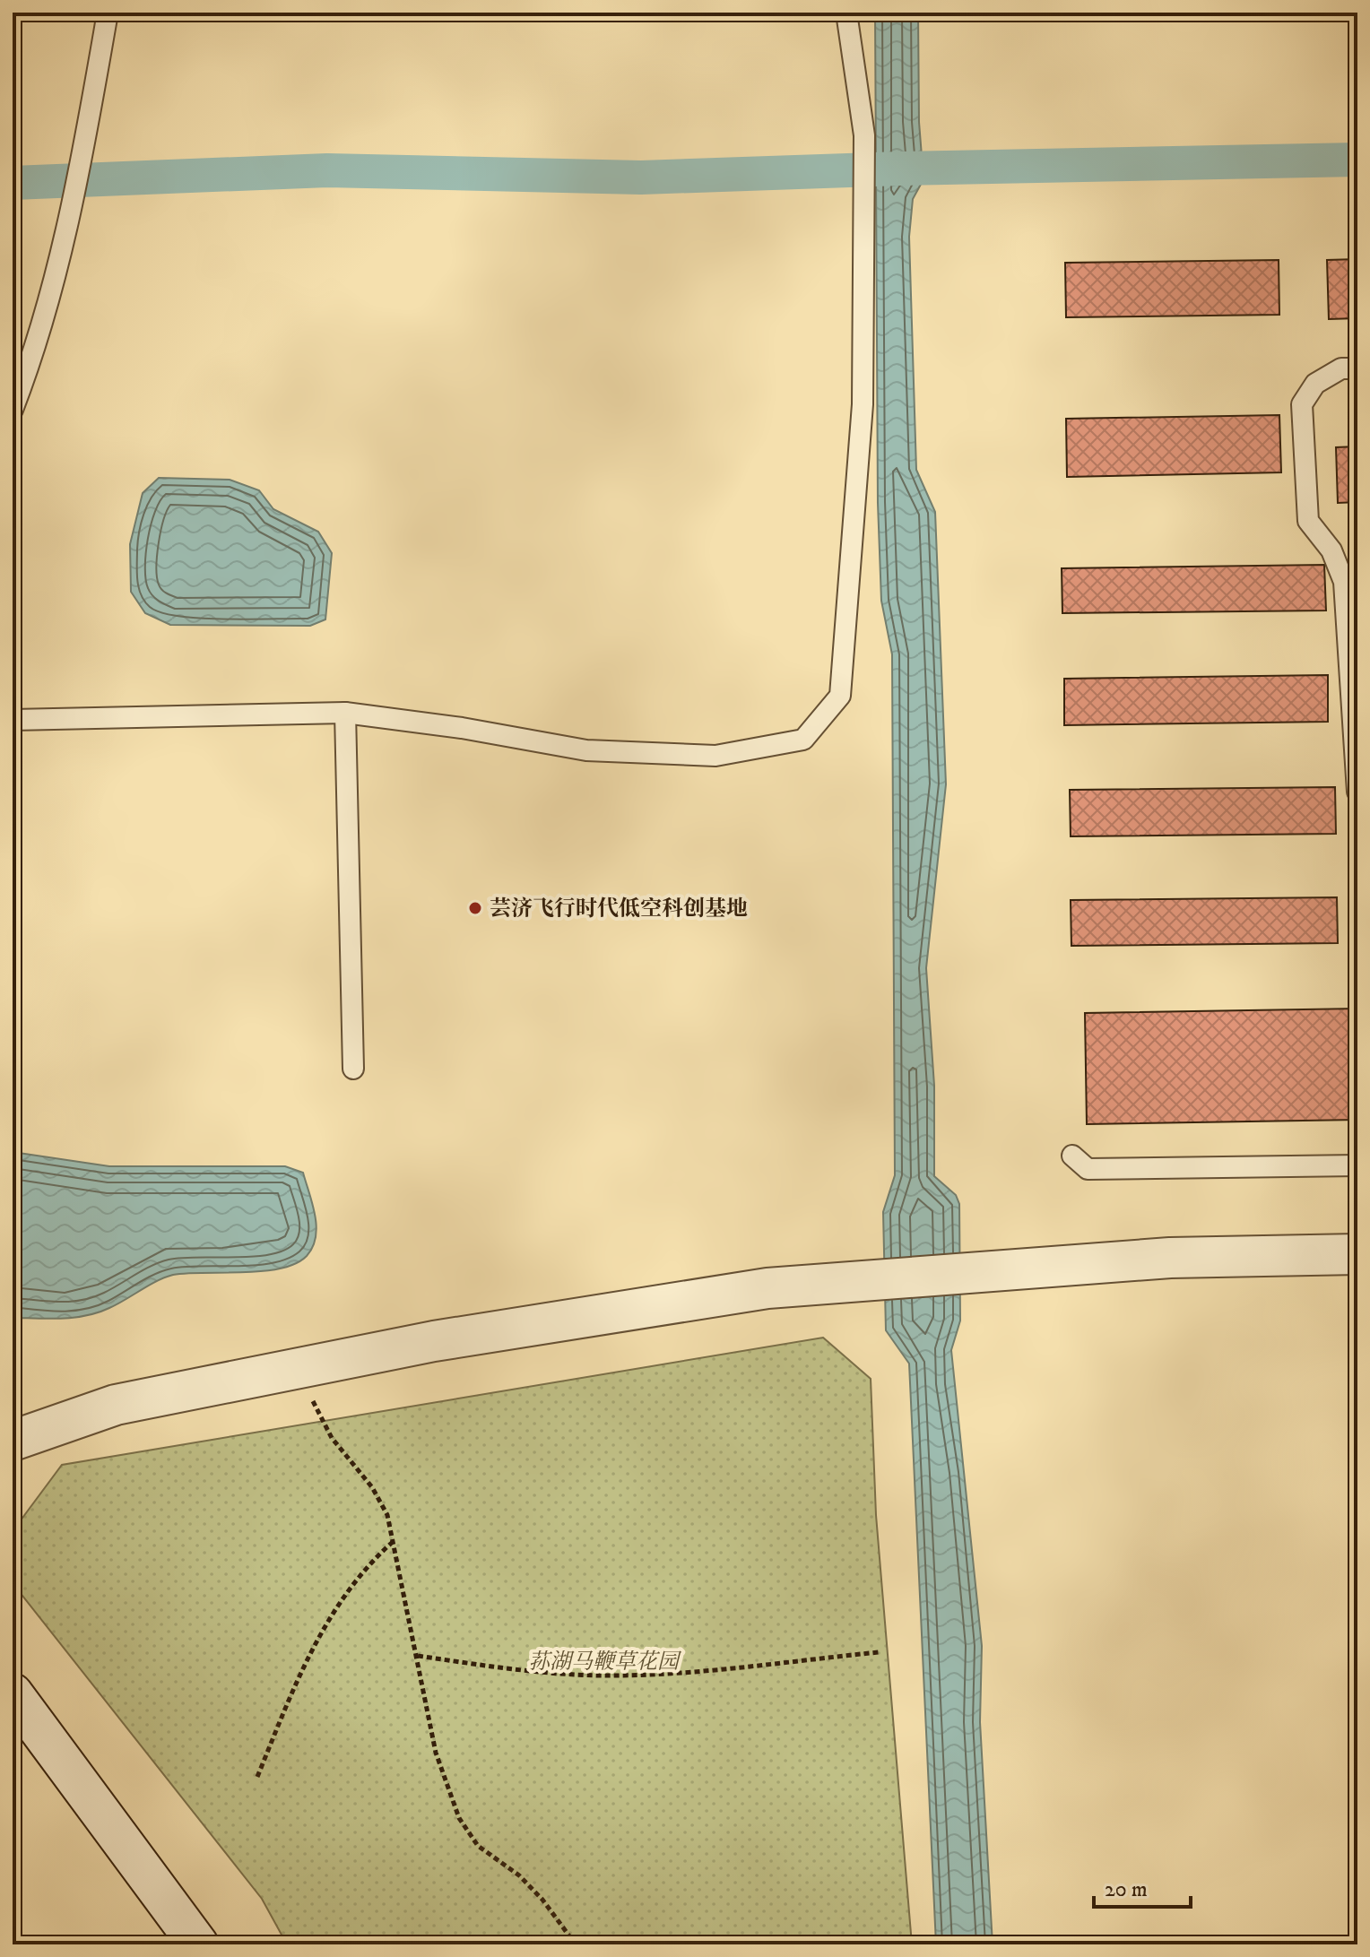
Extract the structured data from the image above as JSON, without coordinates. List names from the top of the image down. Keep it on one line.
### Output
{"parks":["荪湖马鞭草花园"],"places":["芸济飞行时代低空科创基地"],"scale_bar":"20 m"}
